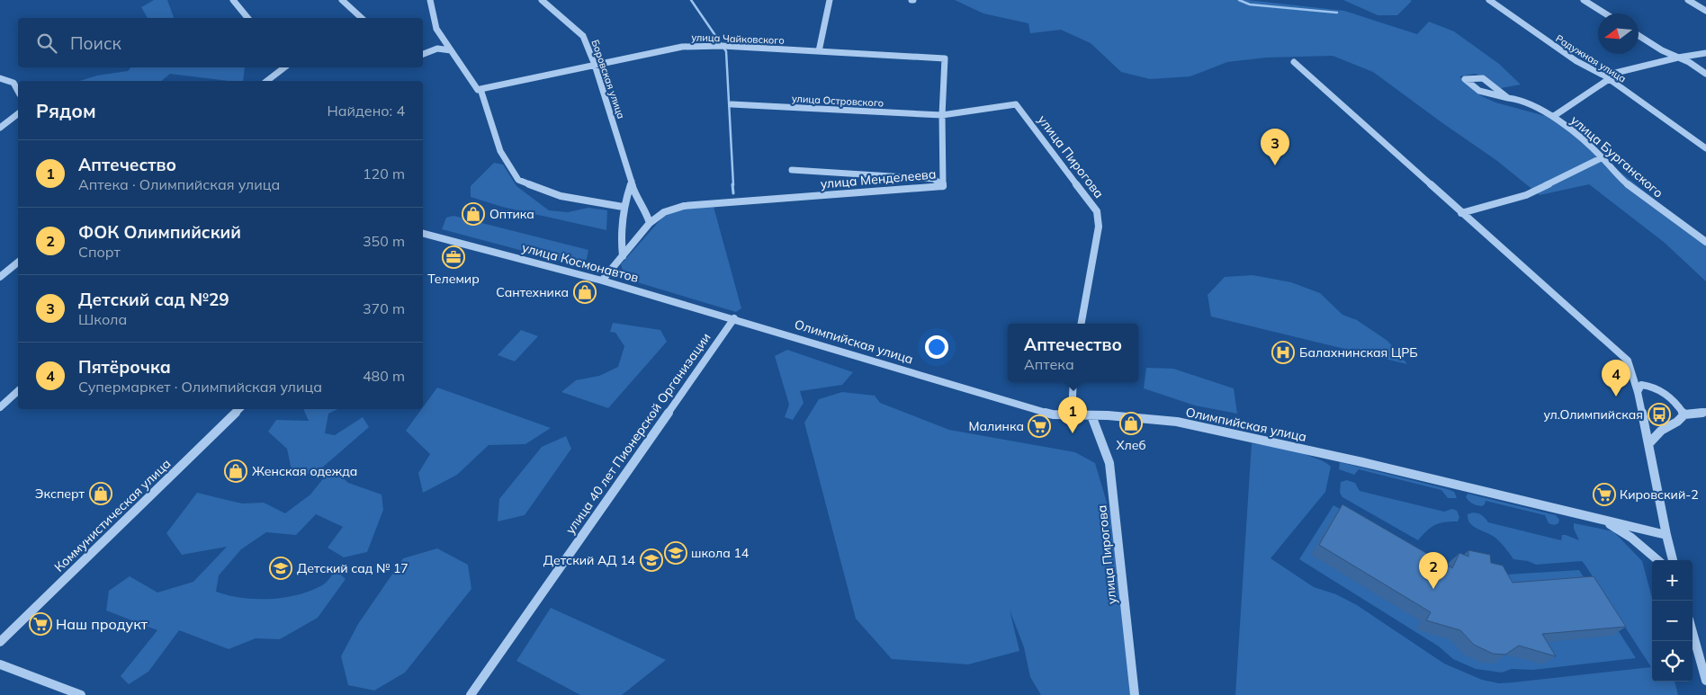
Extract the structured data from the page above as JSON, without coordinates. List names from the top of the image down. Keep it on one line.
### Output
{"streets":{"street":["улица Чайковского","Радужная улица","Боровская улица","улица Островского","улица Пирогова","улица Бурганского","улица Менделеева","улица Космонавтов","Олимпийская улица","улица 40 лет Пионерской Организации","Коммунистическая улица"]},"crossings":[["улица Чайковского","Боровская улица"],["улица Чайковского","улица Островского"],["улица Чайковского","улица Пирогова"],["Боровская улица","улица Менделеева"],["улица Островского","улица Пирогова"],["улица Пирогова","Олимпийская улица"],["улица Космонавтов","Олимпийская улица"],["улица Космонавтов","улица 40 лет Пионерской Организации"],["Олимпийская улица","улица 40 лет Пионерской Организации"]],"places":{"shop":["Оптика","Сантехника","Хлеб","Женская одежда","Эксперт"],"office":["Телемир"],"hospital":["Балахнинская ЦРБ"],"bus stop":["ул.Олимпийская"],"supermarket":["Малинка","Кировский-2","Наш продукт"],"school or university":["школа 14","Детский АД 14","Детский сад № 17"]},"north":"left","page":{"search":"Поиск","heading":["Рядом","Найдено: 4"],"pins":["3","4","1","2"],"list":[{"mark":"1","name":"Аптечество","note":"Аптека · Олимпийская улица","value":"120 m"},{"mark":"2","name":"ФОК Олимпийский","note":"Спорт","value":"350 m"},{"mark":"3","name":"Детский сад №29","note":"Школа","value":"370 m"},{"mark":"4","name":"Пятёрочка","note":"Супермаркет · Олимпийская улица","value":"480 m"}],"popup":["Аптечество","Аптека"],"map_buttons":["+","−"]}}
